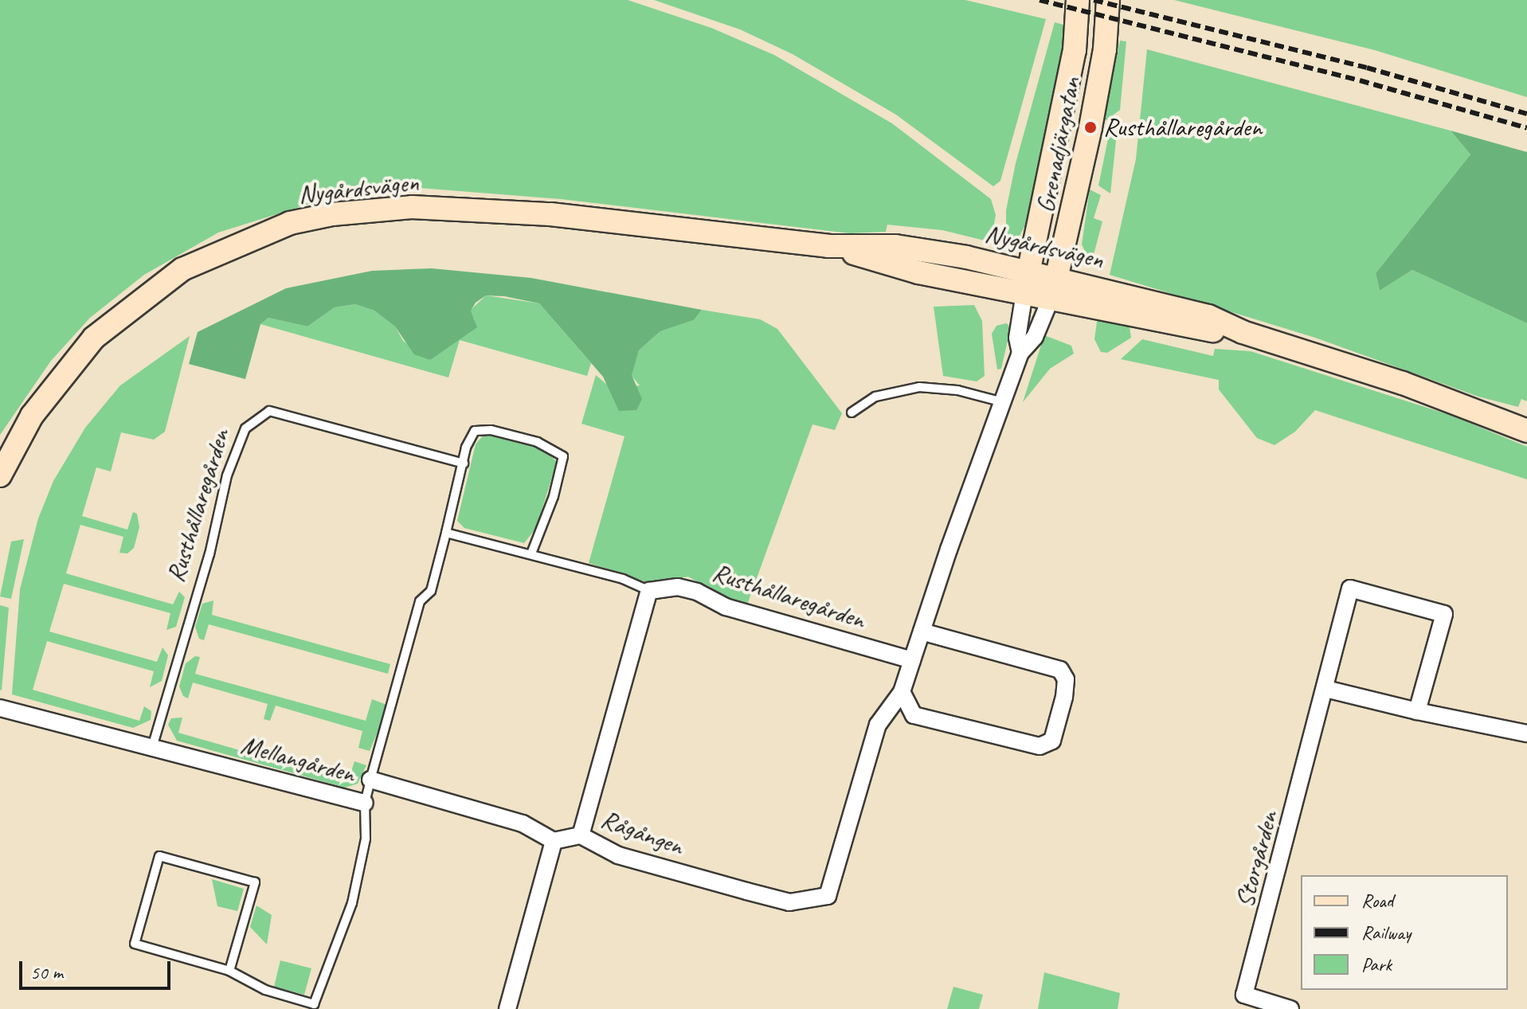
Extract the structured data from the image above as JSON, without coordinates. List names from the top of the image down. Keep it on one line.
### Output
{"streets":{"street":["Grenadjärgatan","Nygårdsvägen","Rusthållaregården","Mellangården","Rågången","Storgården"]},"crossings":[["Grenadjärgatan","Nygårdsvägen"],["Rusthållaregården","Mellangården"]],"places":["Rusthållaregården"],"legend":["Road","Railway","Park"],"scale_bar":"50 m"}
